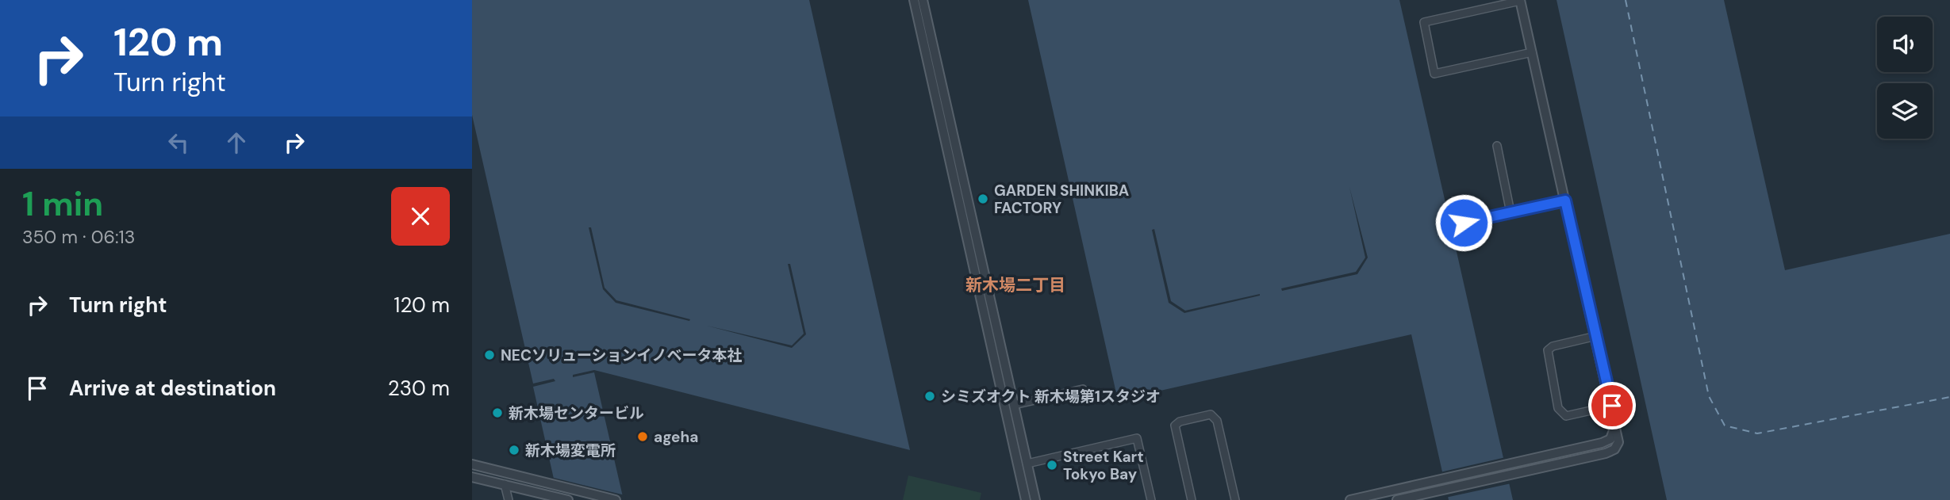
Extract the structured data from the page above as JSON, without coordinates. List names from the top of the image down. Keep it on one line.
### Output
{"districts":["新木場二丁目"],"places":["GARDEN SHINKIBA FACTORY","NECソリューションイノベータ本社","シミズオクト 新木場第1スタジオ","新木場センタービル","ageha","新木場変電所","Street Kart Tokyo Bay"],"page":{"turn":["120 m","Turn right"],"heading":["1 min","350 m · 06:13"],"list":[{"name":"Turn right","value":"120 m"},{"name":"Arrive at destination","value":"230 m"}]}}
